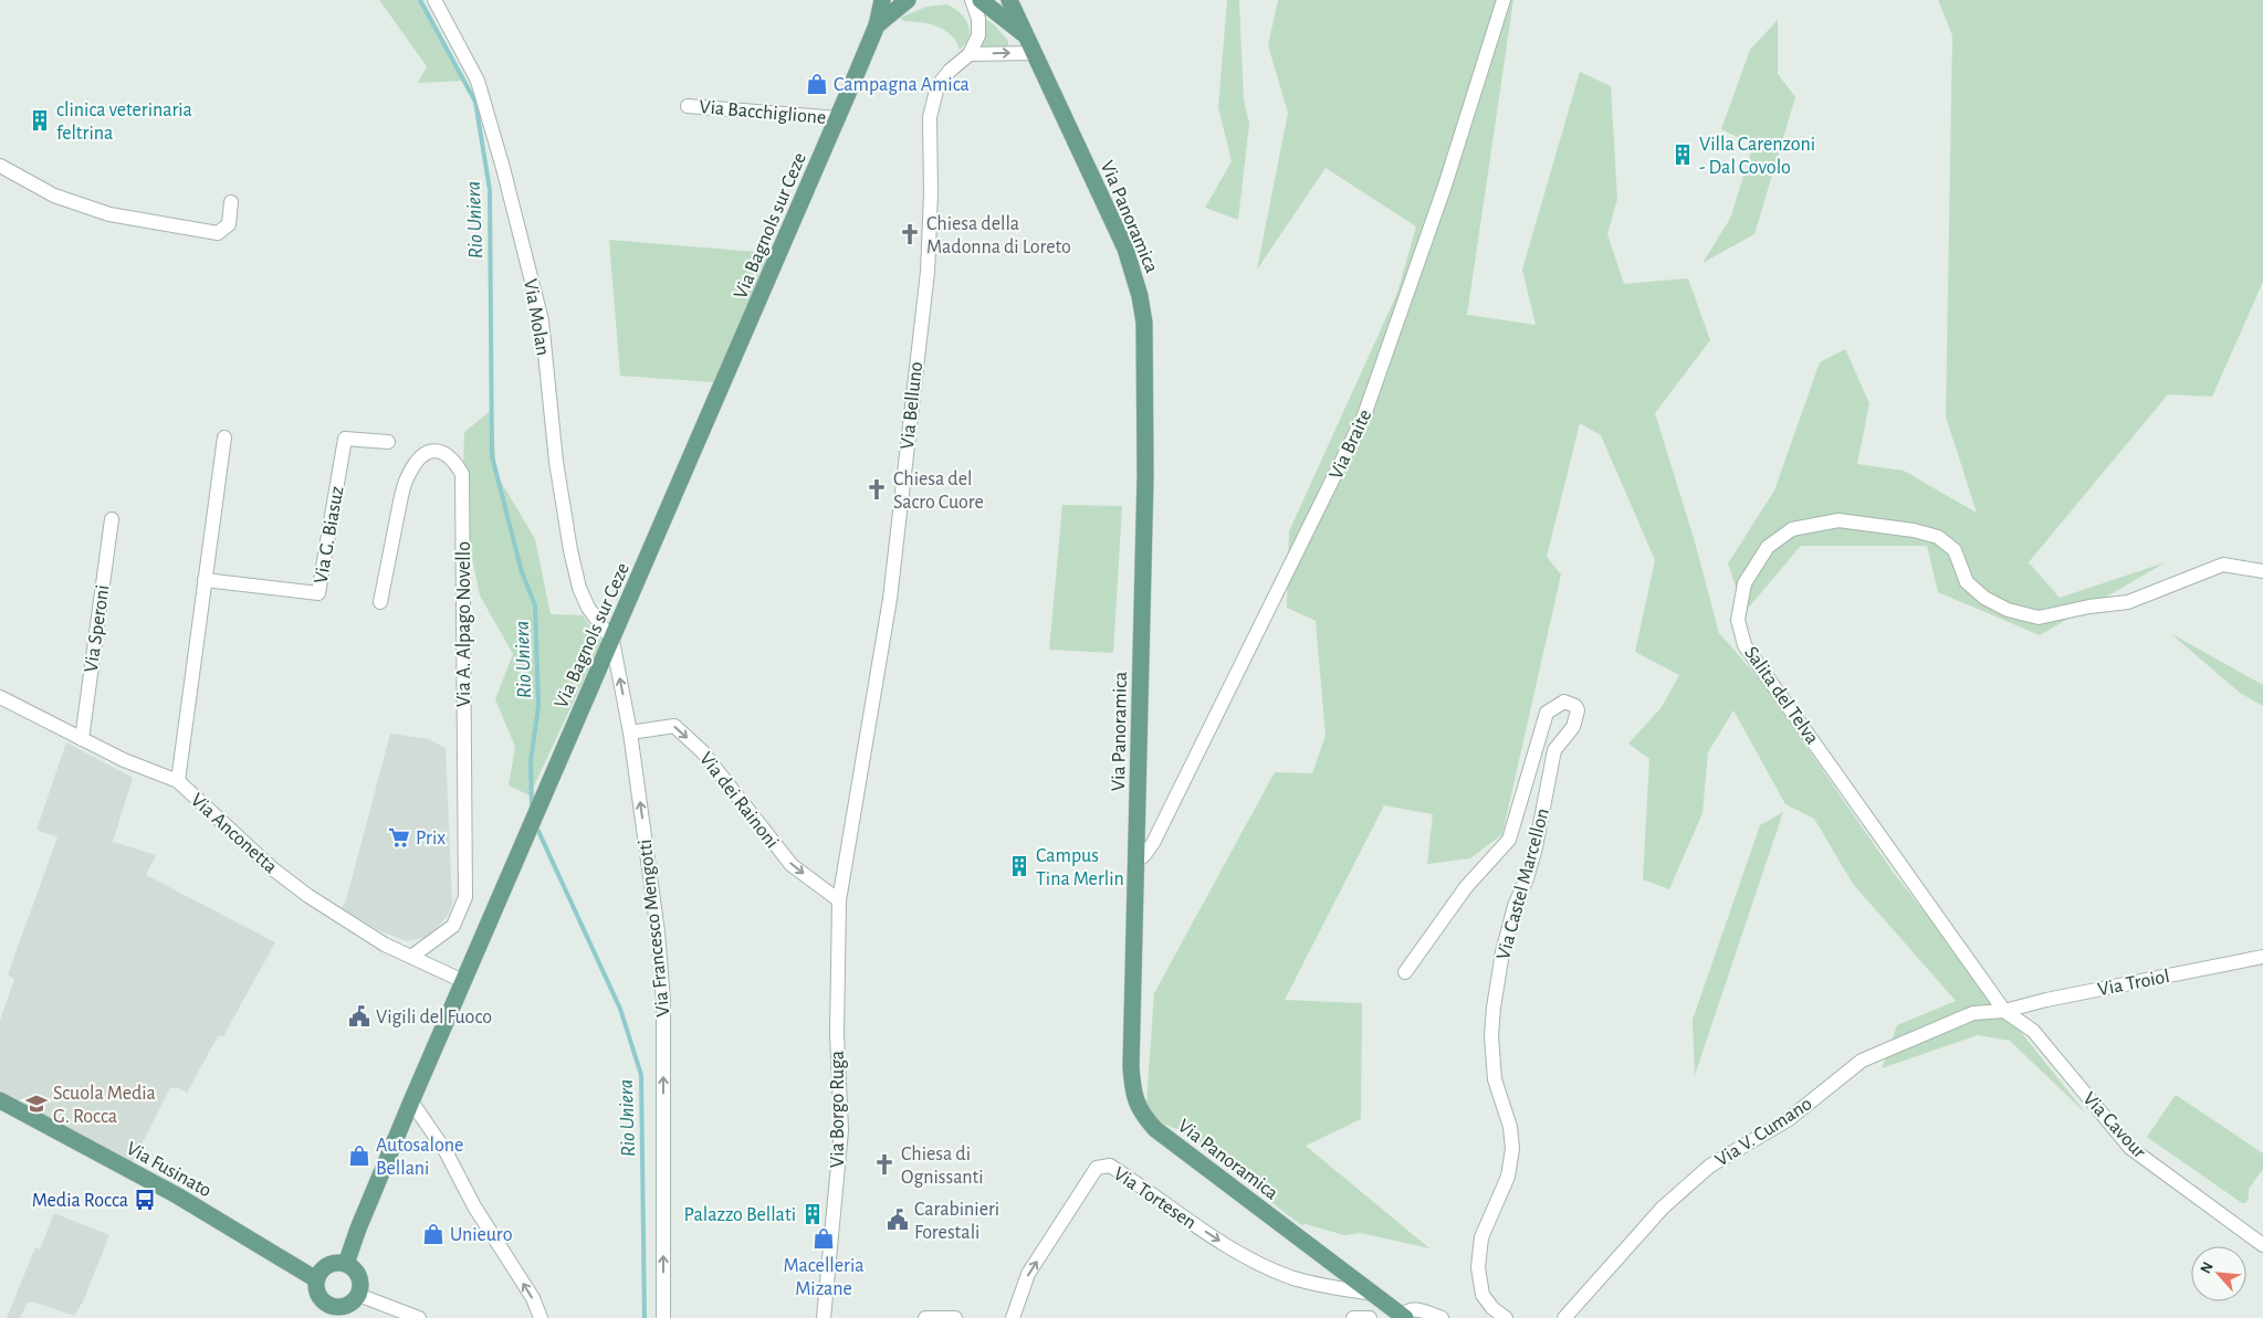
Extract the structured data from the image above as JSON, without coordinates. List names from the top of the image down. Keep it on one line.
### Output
{"streets":{"main road":["Via Panoramica","Via Bagnols sur Ceze","Via Fusinato"],"street":["Via Bacchiglione","Via Molan","Via Belluno","Via Braite","Via G. Biasuz","Via A. Alpago Novello","Via Speroni","Salita del Telva","Via dei Rainoni","Via Anconetta","Via Castel Marcellon","Via Francesco Mengotti","Via Troiol","Via Borgo Ruga","Via Cavour","Via V. Cumano","Via Tortesen"]},"crossings":[["Via Bacchiglione","Via Bagnols sur Ceze"],["Via Panoramica","Via Braite"],["Via Panoramica","Via Tortesen"],["Via Bagnols sur Ceze","Via Molan"],["Via Bagnols sur Ceze","Via Anconetta"],["Via Bagnols sur Ceze","Via Francesco Mengotti"],["Via Bagnols sur Ceze","Via Fusinato"],["Via Molan","Via Francesco Mengotti"],["Via Belluno","Via dei Rainoni"],["Via Belluno","Via Borgo Ruga"],["Via A. Alpago Novello","Via Anconetta"],["Via Speroni","Via Anconetta"],["Salita del Telva","Via Troiol"],["Salita del Telva","Via Cavour"],["Salita del Telva","Via V. Cumano"],["Via dei Rainoni","Via Francesco Mengotti"],["Via dei Rainoni","Via Borgo Ruga"],["Via Troiol","Via Cavour"],["Via Troiol","Via V. Cumano"],["Via Cavour","Via V. Cumano"]],"one_way":["Via dei Rainoni","Via Francesco Mengotti"],"water":["Rio Uniera"],"places":{"shop":["Campagna Amica","Autosalone Bellani","Unieuro","Macelleria Mizane"],"building":["clinica veterinaria feltrina","Villa Carenzoni - Dal Covolo","Campus Tina Merlin","Palazzo Bellati"],"church":["Chiesa della Madonna di Loreto","Chiesa del Sacro Cuore","Chiesa di Ognissanti"],"supermarket":["Prix"],"public building":["Vigili del Fuoco","Carabinieri Forestali"],"school or university":["Scuola Media G. Rocca"],"bus stop":["Media Rocca"]},"north":"top left"}
